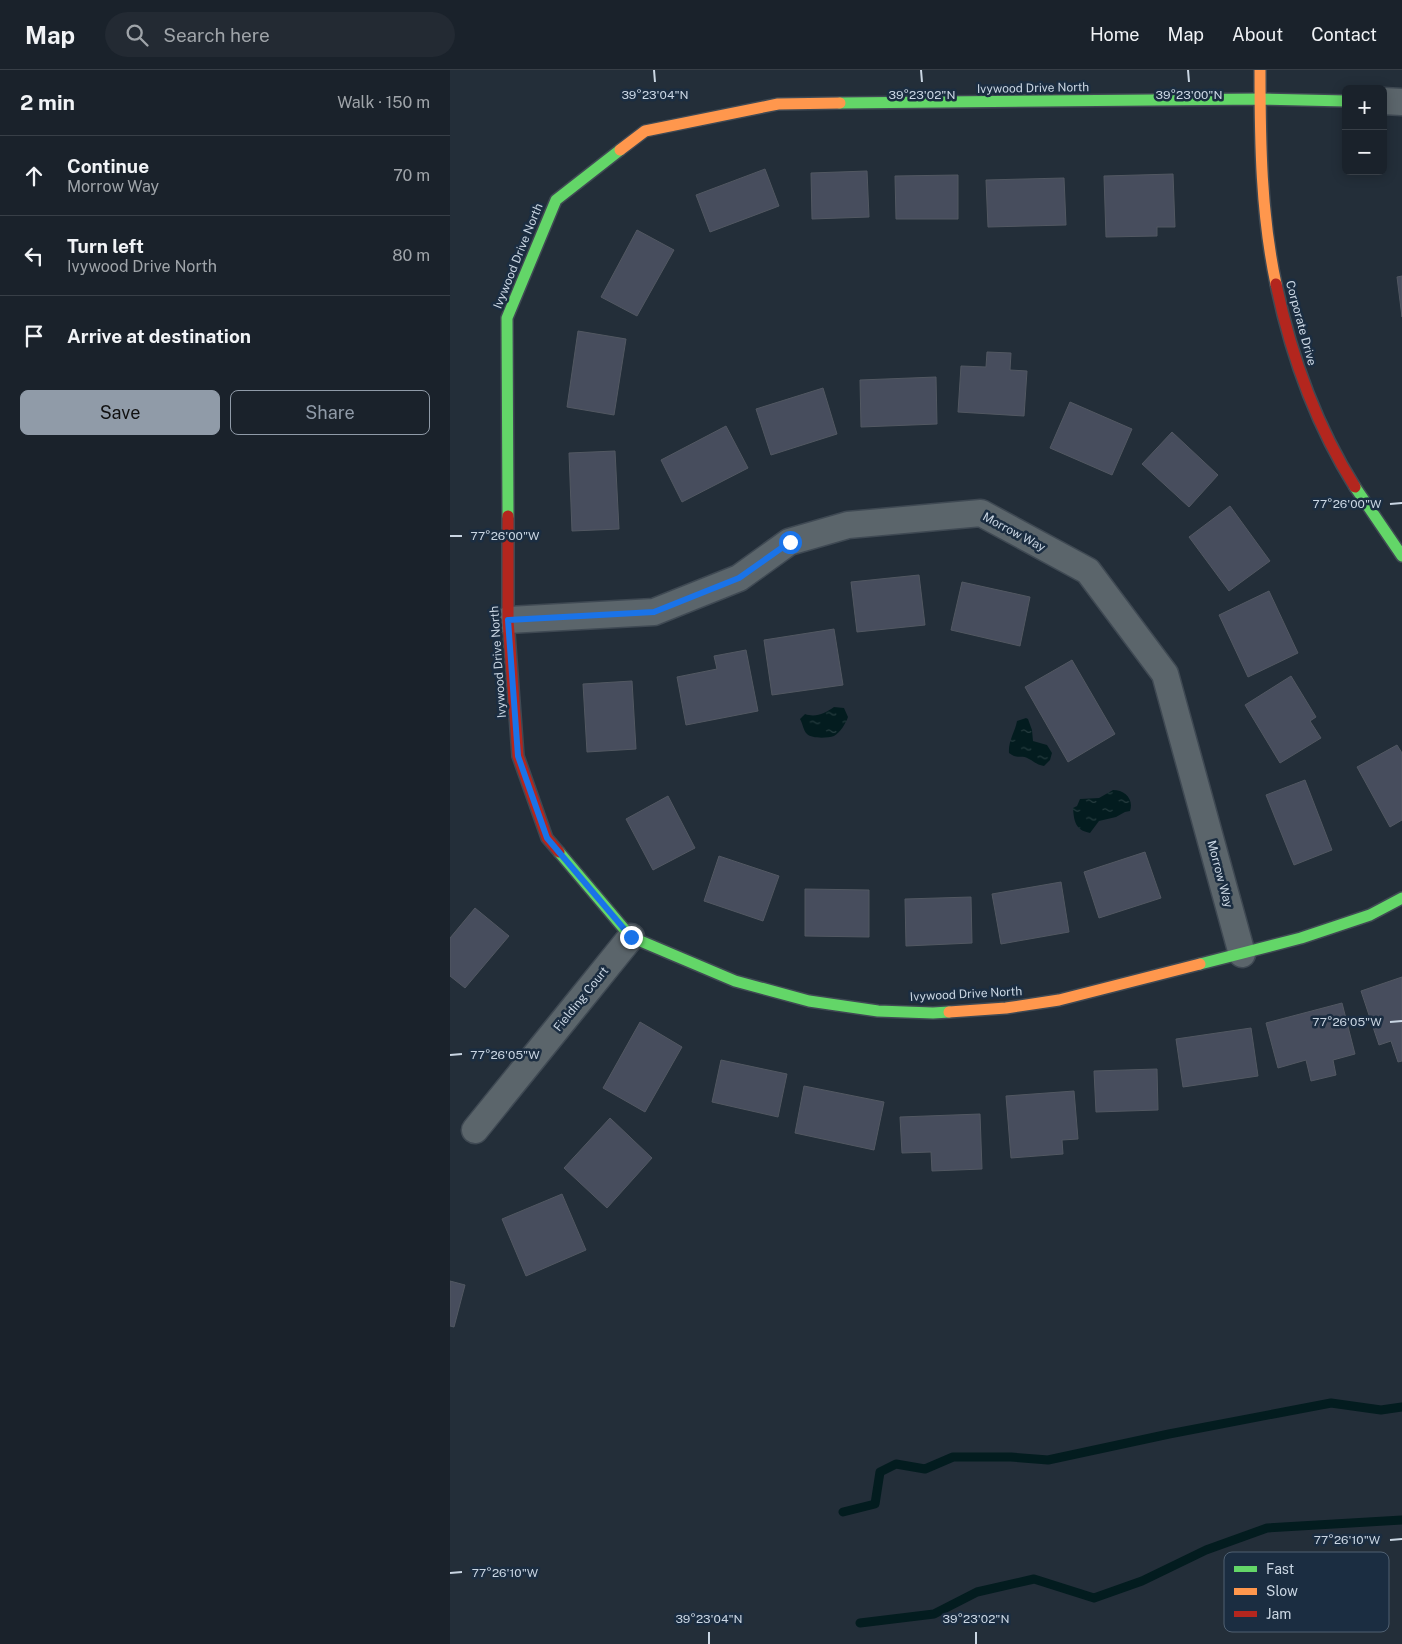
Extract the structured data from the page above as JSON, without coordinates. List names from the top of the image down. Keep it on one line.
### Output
{"streets":{"street":["Ivywood Drive North","Corporate Drive","Morrow Way","Fielding Court"]},"crossings":[["Ivywood Drive North","Corporate Drive"],["Ivywood Drive North","Morrow Way"],["Ivywood Drive North","Fielding Court"]],"legend":["Fast","Slow","Jam"],"page":{"header":"Map","search":"Search here","nav":["Home","Map","About","Contact"],"heading":["2 min","Walk · 150 m"],"map_buttons":["+","−"],"list":[["Continue","Morrow Way","70 m"],["Turn left","Ivywood Drive North","80 m"],"Arrive at destination"],"buttons":["Save","Share"]},"coordinates":["39°23'04\"N","39°23'02\"N","39°23'00\"N","77°26'00\"W","77°26'05\"W","77°26'10\"W"]}
